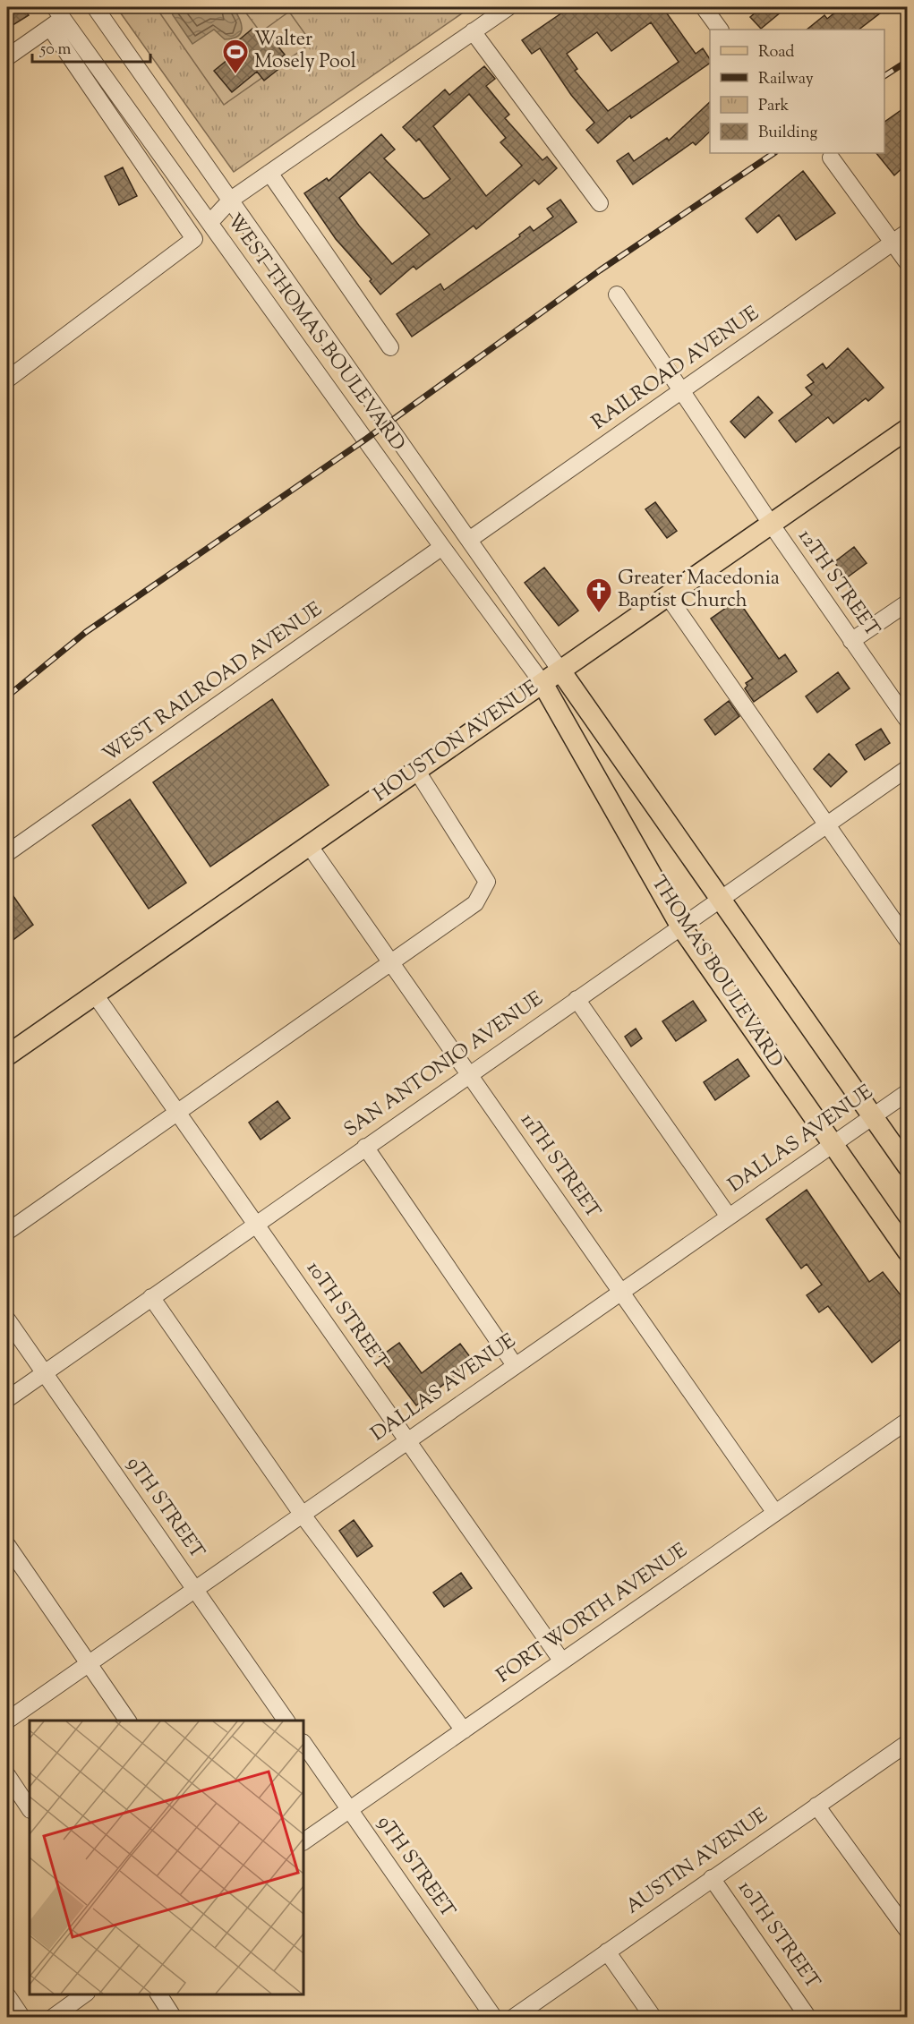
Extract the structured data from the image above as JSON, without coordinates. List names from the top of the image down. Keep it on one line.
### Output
{"streets":{"main road":["HOUSTON AVENUE","THOMAS BOULEVARD"],"street":["WEST THOMAS BOULEVARD","RAILROAD AVENUE","12TH STREET","WEST RAILROAD AVENUE","SAN ANTONIO AVENUE","DALLAS AVENUE","11TH STREET","10TH STREET","9TH STREET","FORT WORTH AVENUE","AUSTIN AVENUE"]},"crossings":[["WEST THOMAS BOULEVARD","RAILROAD AVENUE"],["WEST THOMAS BOULEVARD","WEST RAILROAD AVENUE"],["WEST THOMAS BOULEVARD","HOUSTON AVENUE"],["WEST THOMAS BOULEVARD","THOMAS BOULEVARD"],["RAILROAD AVENUE","12TH STREET"],["12TH STREET","HOUSTON AVENUE"],["HOUSTON AVENUE","THOMAS BOULEVARD"],["HOUSTON AVENUE","11TH STREET"],["HOUSTON AVENUE","10TH STREET"],["THOMAS BOULEVARD","SAN ANTONIO AVENUE"],["THOMAS BOULEVARD","DALLAS AVENUE"],["SAN ANTONIO AVENUE","11TH STREET"],["SAN ANTONIO AVENUE","10TH STREET"],["SAN ANTONIO AVENUE","9TH STREET"],["DALLAS AVENUE","11TH STREET"],["DALLAS AVENUE","10TH STREET"],["DALLAS AVENUE","9TH STREET"],["11TH STREET","FORT WORTH AVENUE"],["10TH STREET","FORT WORTH AVENUE"],["10TH STREET","AUSTIN AVENUE"],["9TH STREET","FORT WORTH AVENUE"]],"places":{"sports":["Walter Mosely Pool"],"church":["Greater Macedonia Baptist Church"]},"legend":["Road","Railway","Park","Building"],"scale_bar":"50 m"}
